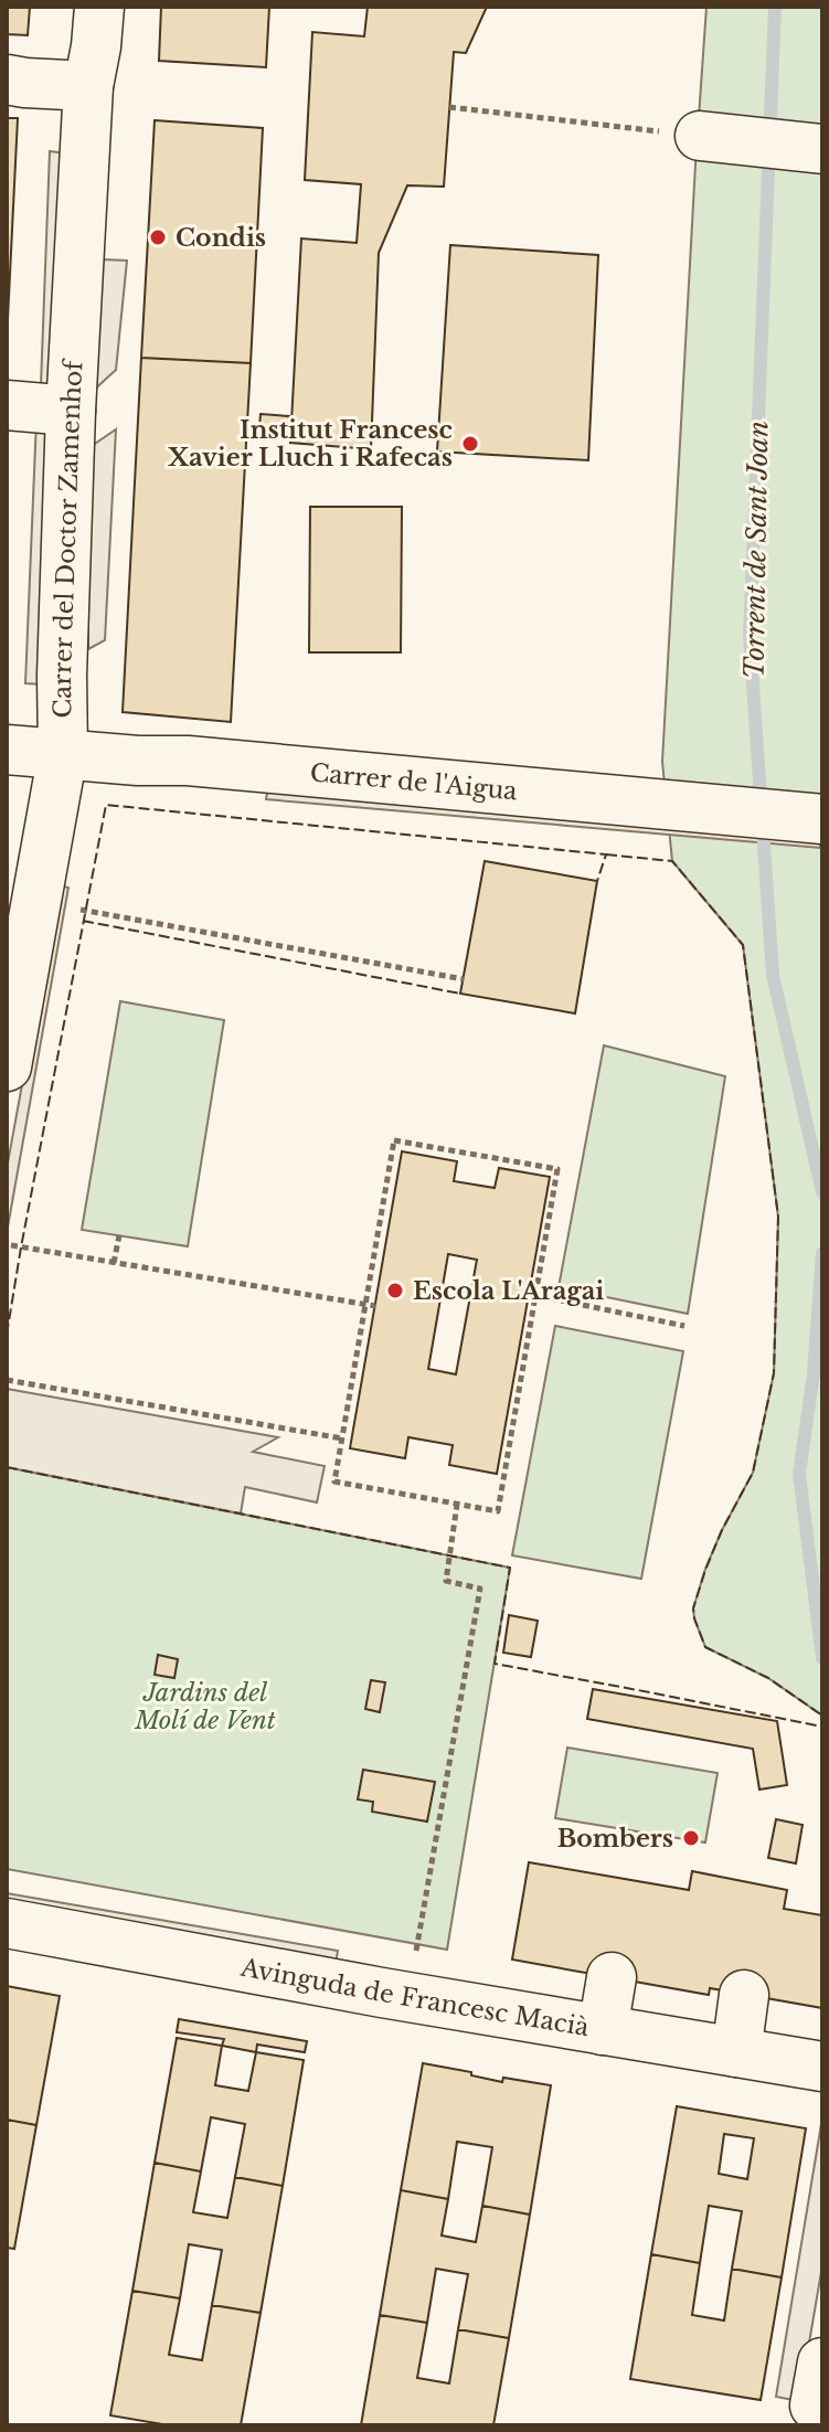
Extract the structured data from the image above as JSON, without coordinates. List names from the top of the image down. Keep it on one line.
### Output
{"streets":{"street":["Carrer del Doctor Zamenhof","Carrer de l'Aigua","Avinguda de Francesc Macià"]},"crossings":[["Carrer del Doctor Zamenhof","Carrer de l'Aigua"]],"water":["Torrent de Sant Joan"],"parks":["Jardins del Molí de Vent"],"places":["Condis","Institut Francesc Xavier Lluch i Rafecas","Escola L'Aragai","Bombers"]}
